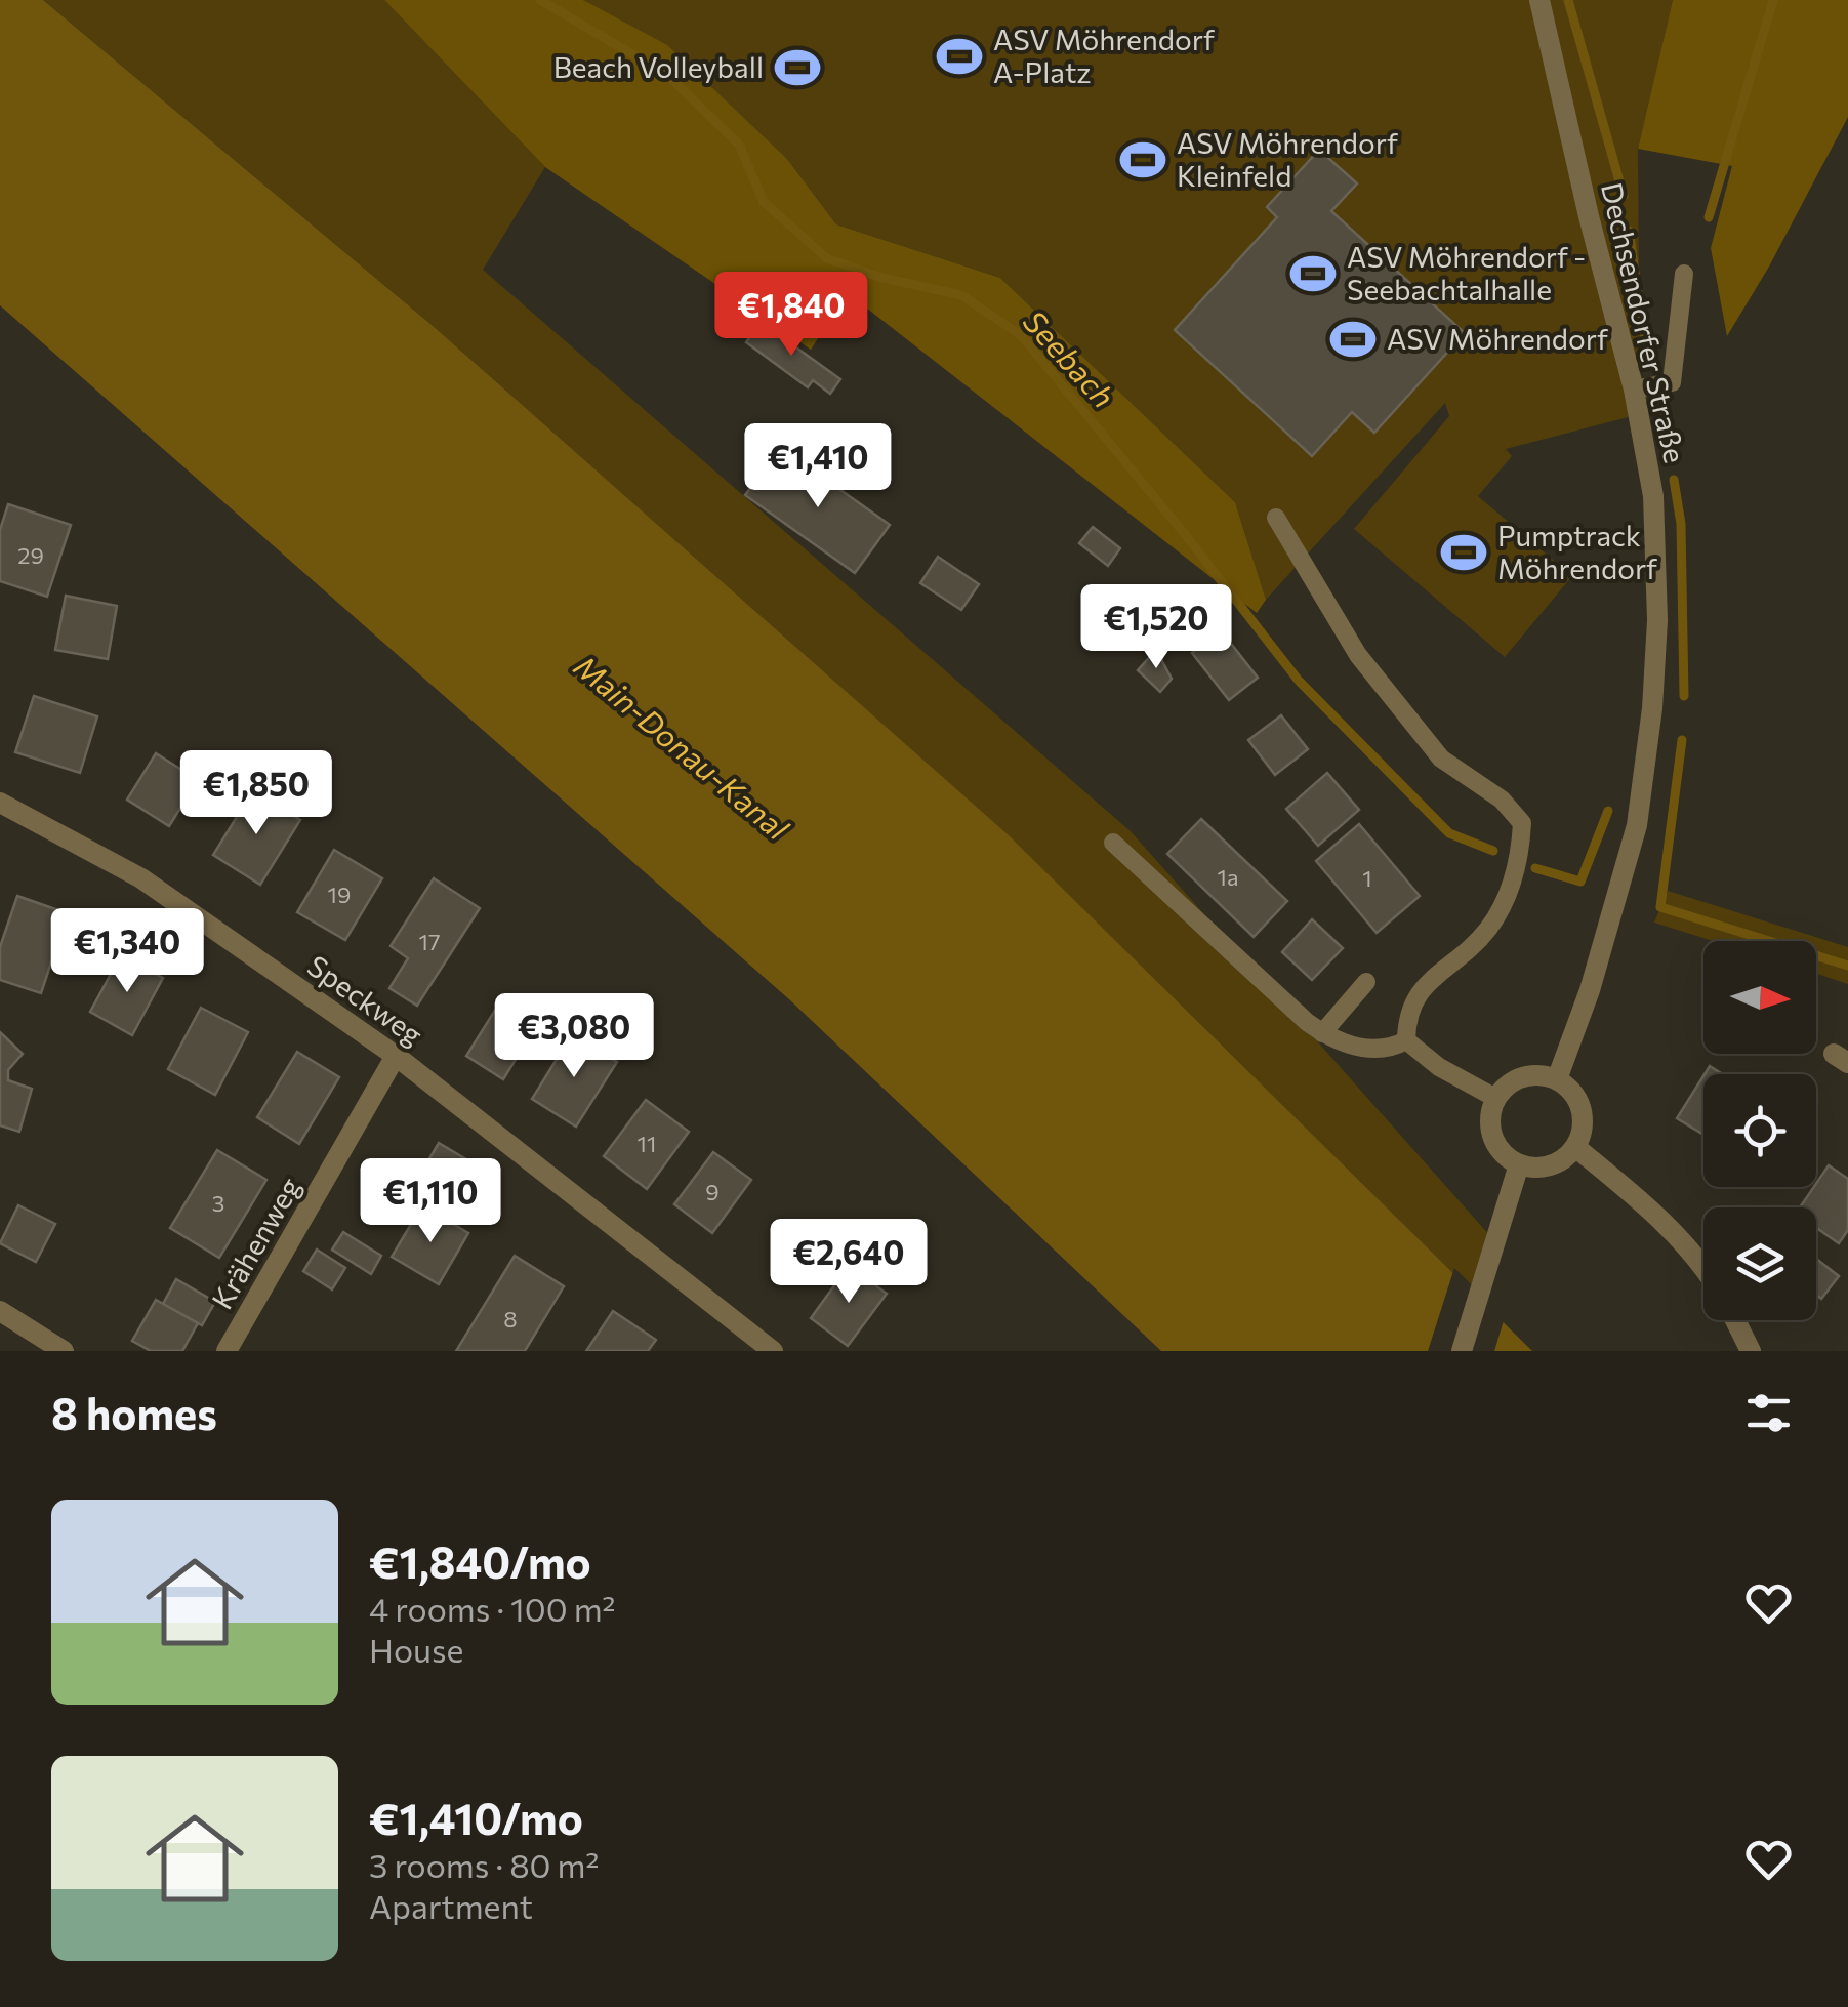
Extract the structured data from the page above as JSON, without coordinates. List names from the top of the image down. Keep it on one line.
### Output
{"streets":{"street":["Dechsendorfer Straße","Speckweg","Krähenweg"]},"crossings":[["Speckweg","Krähenweg"]],"water":["Seebach","Main-Donau-Kanal"],"places":{"sports":["ASV Möhrendorf A-Platz","Beach Volleyball","ASV Möhrendorf Kleinfeld","ASV Möhrendorf - Seebachtalhalle","ASV Möhrendorf","Pumptrack Möhrendorf"]},"house_numbers":["29","1a","1","19","17","11","9","3","8"],"north":"right","page":{"price":["€1,840","€1,410","€1,520","€1,850","€1,340","€3,080","€1,110","€2,640"],"heading":"8 homes","list":[{"name":"€1,840/mo","note":"4 rooms · 100 m² · House"},{"name":"€1,410/mo","note":"3 rooms · 80 m² · Apartment"}]}}
